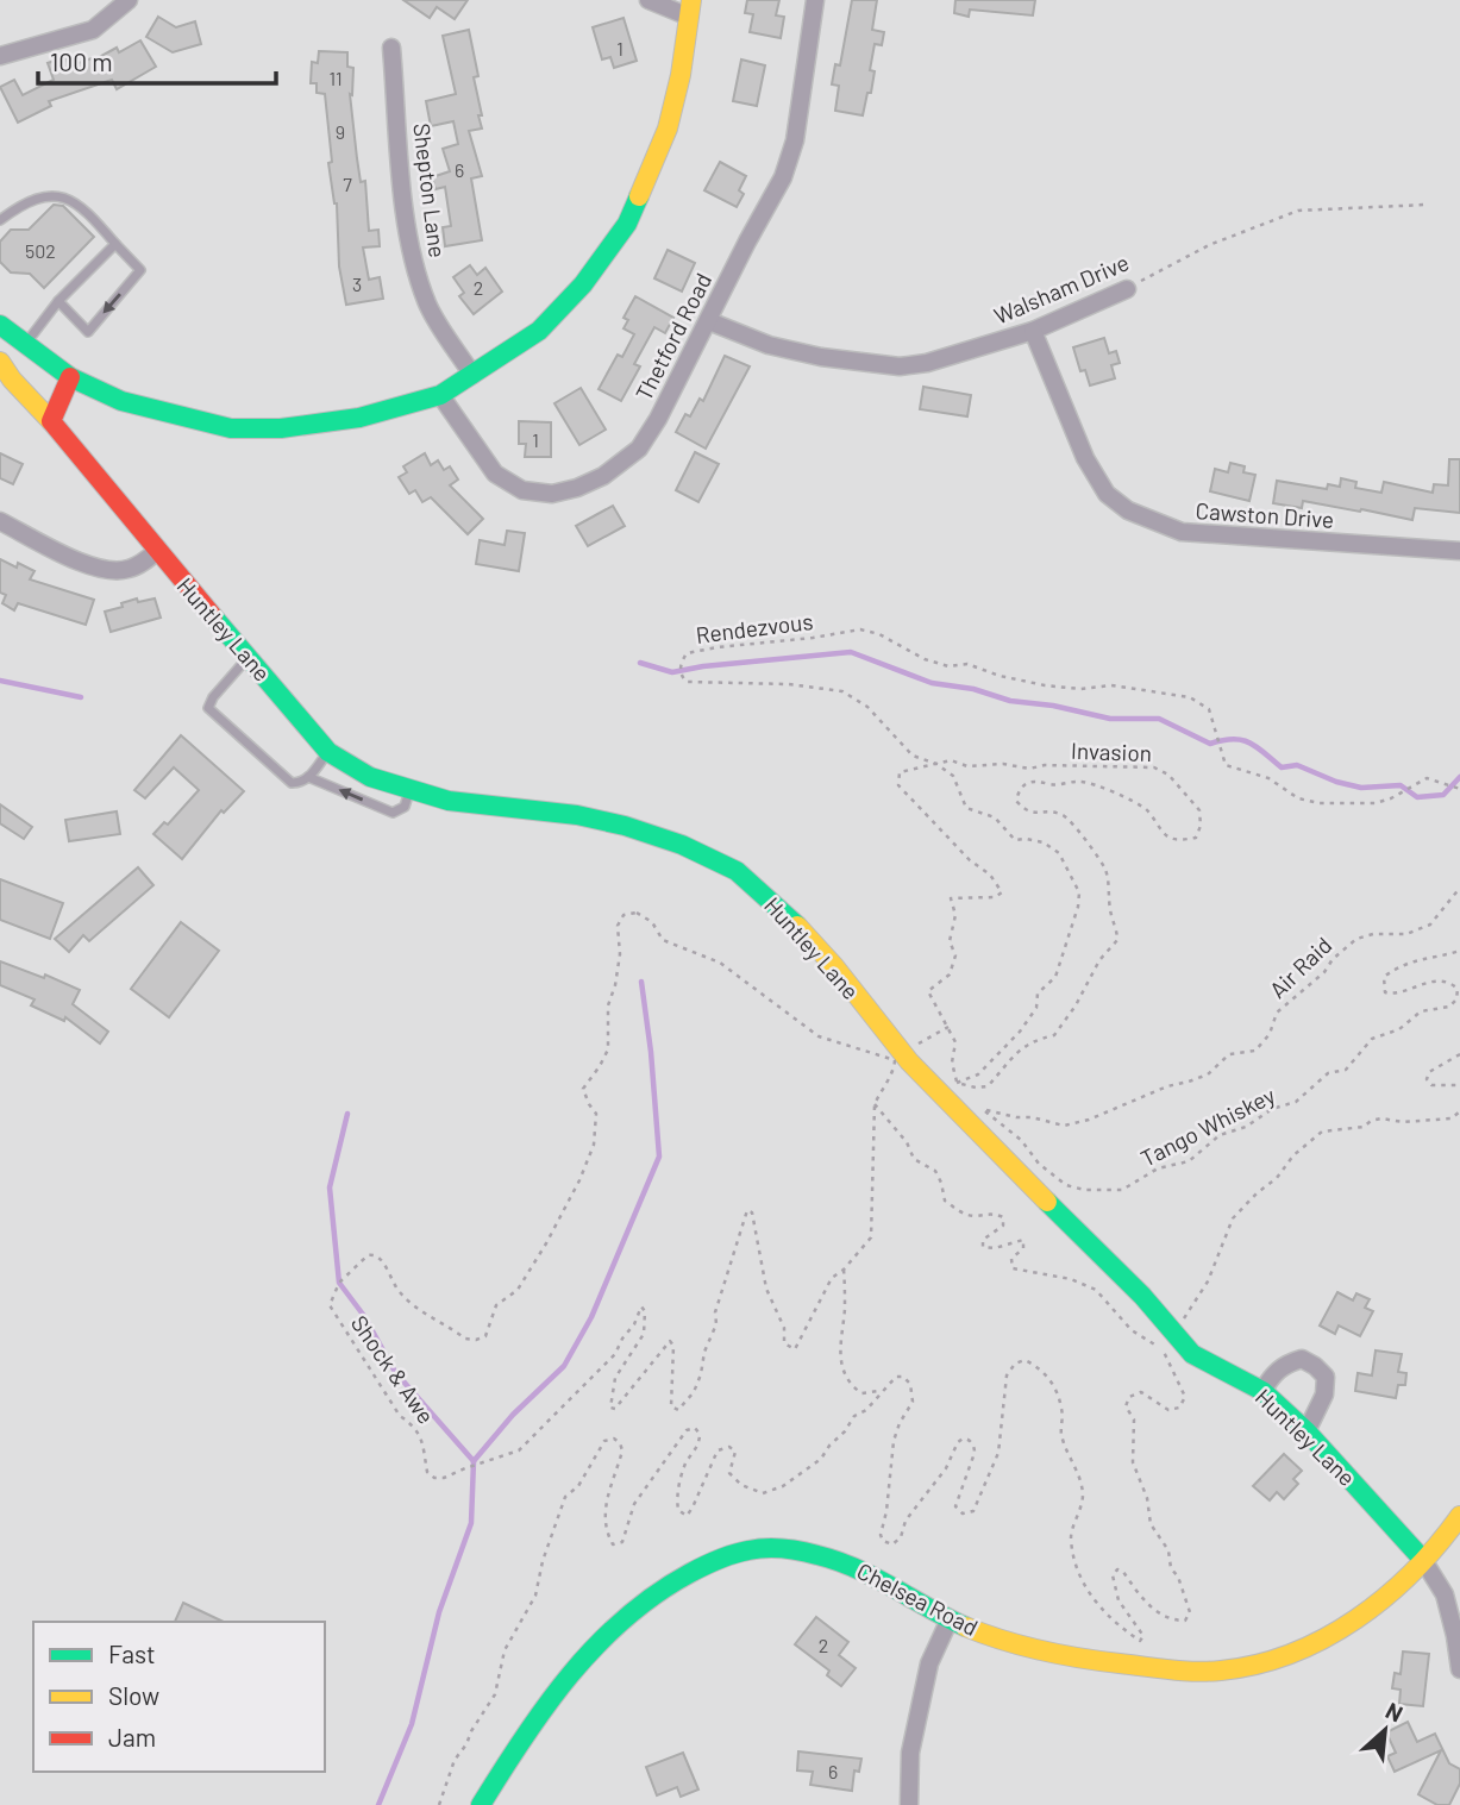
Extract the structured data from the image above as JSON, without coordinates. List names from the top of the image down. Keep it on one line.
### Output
{"streets":{"street":["Shepton Lane","Walsham Drive","Thetford Road","Cawston Drive","Huntley Lane","Chelsea Road"],"path":["Rendezvous","Invasion","Air Raid","Tango Whiskey","Shock & Awe"]},"crossings":[["Walsham Drive","Thetford Road"],["Walsham Drive","Cawston Drive"],["Rendezvous","Invasion"],["Huntley Lane","Chelsea Road"],["Air Raid","Tango Whiskey"]],"house_numbers":["1","11","9","6","7","502","3","2","1","2","6"],"legend":["Fast","Slow","Jam"],"scale_bar":"100 m","north":"top right"}
